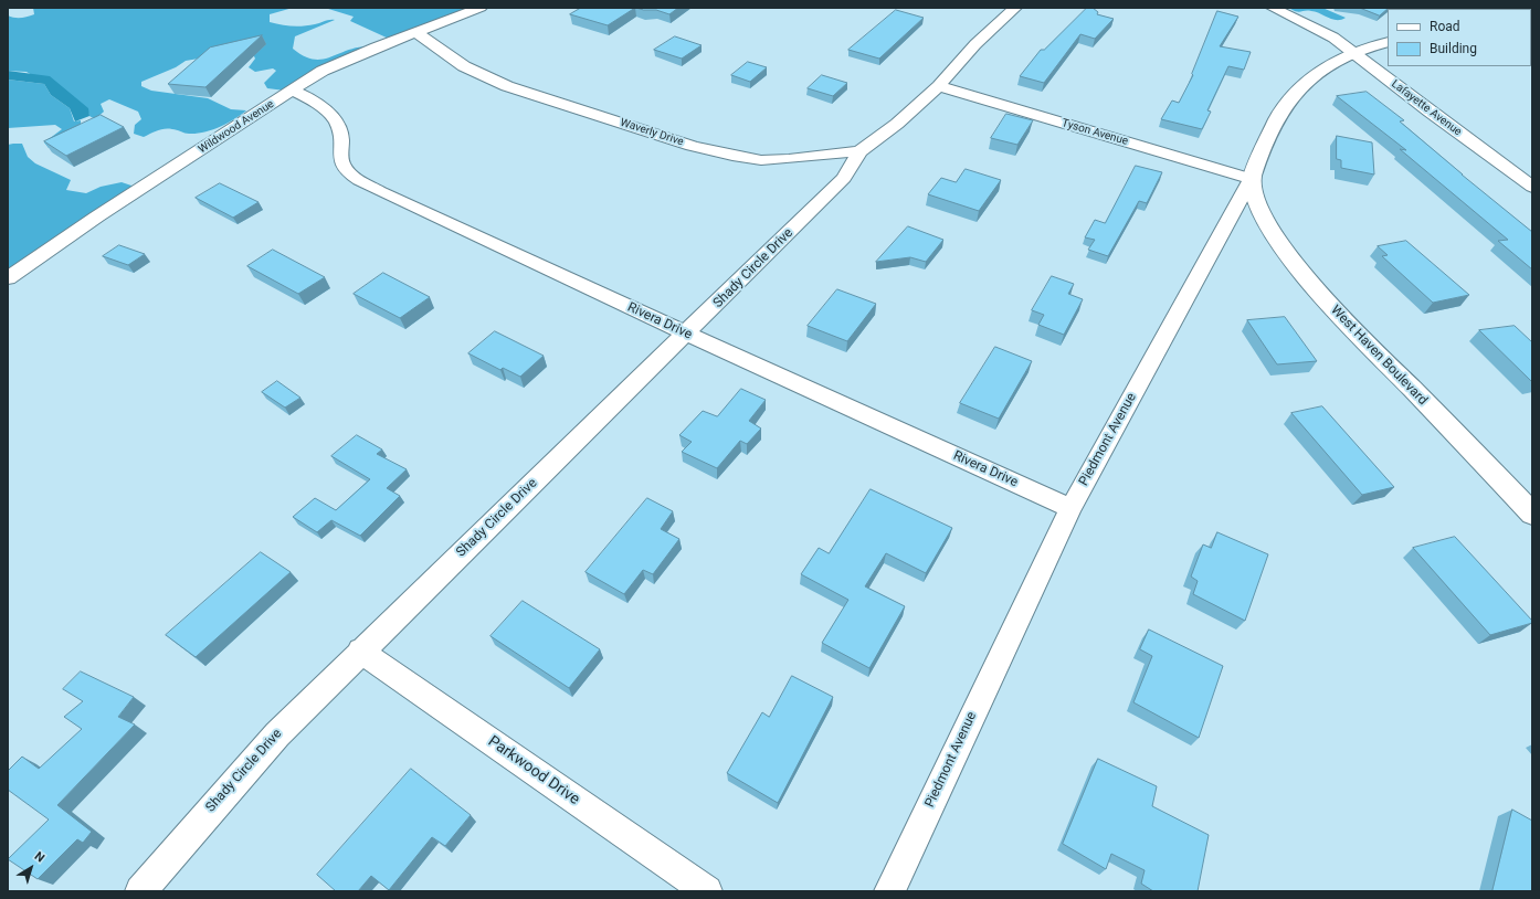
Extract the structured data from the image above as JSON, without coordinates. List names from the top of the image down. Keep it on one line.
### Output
{"streets":{"street":["Lafayette Avenue","Wildwood Avenue","Waverly Drive","Tyson Avenue","Shady Circle Drive","Rivera Drive","West Haven Boulevard","Piedmont Avenue","Parkwood Drive"]},"crossings":[["Lafayette Avenue","Piedmont Avenue"],["Wildwood Avenue","Waverly Drive"],["Wildwood Avenue","Rivera Drive"],["Waverly Drive","Shady Circle Drive"],["Tyson Avenue","West Haven Boulevard"],["Tyson Avenue","Piedmont Avenue"],["Shady Circle Drive","Rivera Drive"],["Shady Circle Drive","Parkwood Drive"],["Rivera Drive","Piedmont Avenue"],["West Haven Boulevard","Piedmont Avenue"]],"legend":["Road","Building"],"north":"top right"}
